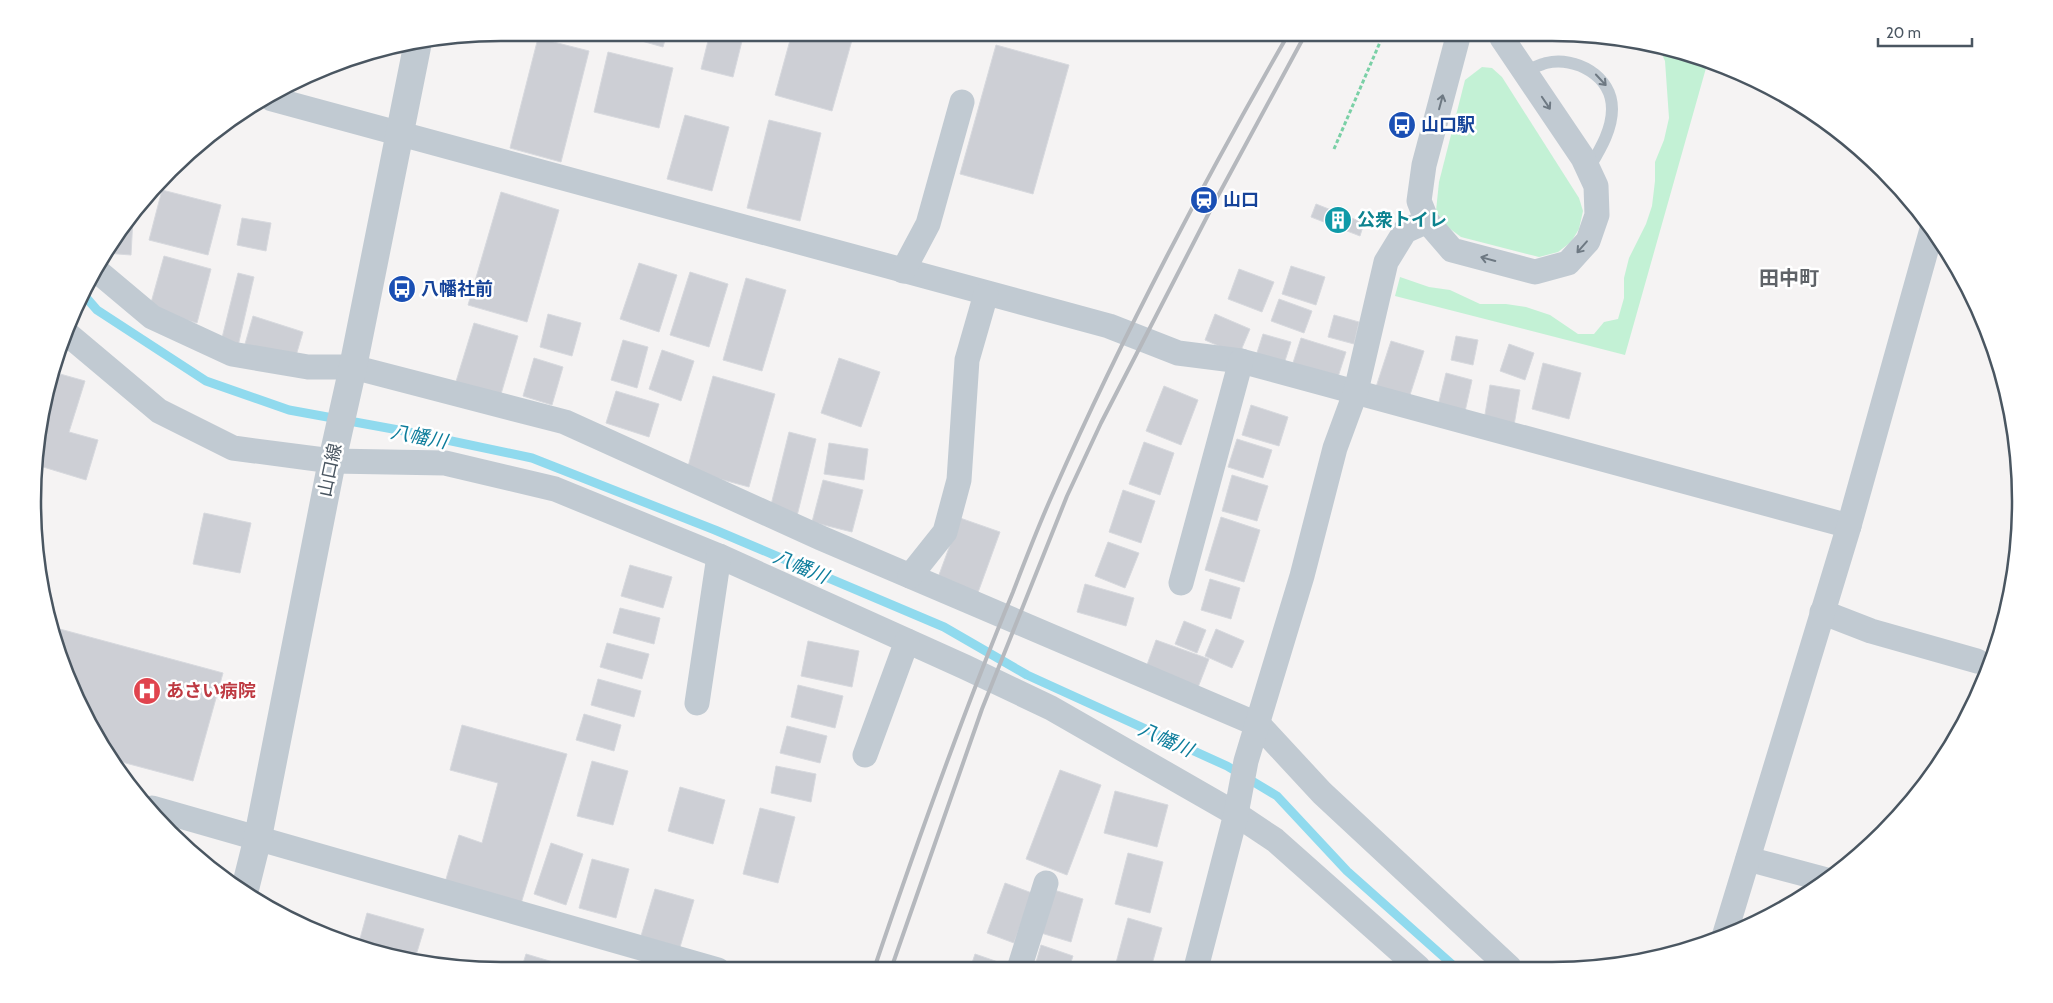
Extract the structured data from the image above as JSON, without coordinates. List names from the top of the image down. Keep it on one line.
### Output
{"streets":{"street":["山口線"]},"districts":["田中町"],"water":["八幡川"],"places":{"bus stop":["山口駅","八幡社前"],"station":["山口"],"building":["公衆トイレ"],"hospital":["あさい病院"]},"scale_bar":"20 m"}
